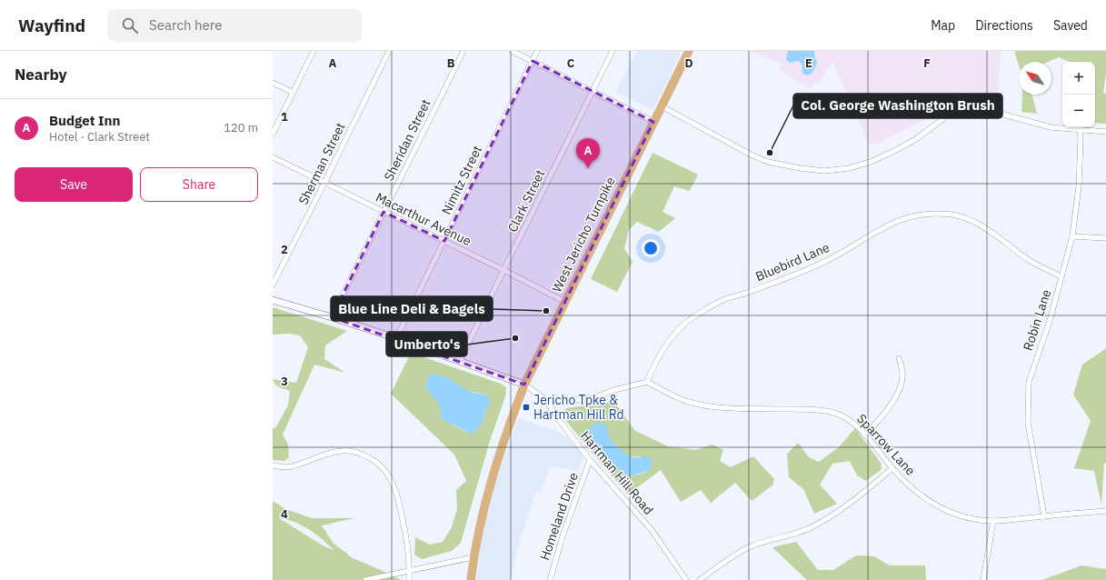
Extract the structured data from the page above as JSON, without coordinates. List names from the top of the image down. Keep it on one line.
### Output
{"streets":{"main road":["West Jericho Turnpike"],"street":["Sheridan Street","Sherman Street","Nimitz Street","Clark Street","Macarthur Avenue","Bluebird Lane","Robin Lane","Sparrow Lane","Hartman Hill Road","Homeland Drive"]},"crossings":[["Sheridan Street","Macarthur Avenue"],["Sherman Street","Macarthur Avenue"],["Nimitz Street","Macarthur Avenue"],["Clark Street","Macarthur Avenue"],["Macarthur Avenue","West Jericho Turnpike"],["West Jericho Turnpike","Hartman Hill Road"],["Bluebird Lane","Robin Lane"],["Bluebird Lane","Sparrow Lane"],["Robin Lane","Sparrow Lane"],["Hartman Hill Road","Homeland Drive"]],"places":{"other":["Col. George Washington Brush","Blue Line Deli & Bagels","Umberto's"],"transit":["Jericho Tpke & Hartman Hill Rd"]},"north":"top left","page":{"header":"Wayfind","search":"Search here","nav":["Map","Directions","Saved"],"heading":"Nearby","map_buttons":["+","−"],"list":[{"mark":"A","name":"Budget Inn","note":"Hotel · Clark Street","value":"120 m"}],"pins":"A","buttons":["Save","Share"]},"grid":{"columns":["A","B","C","D","E","F"],"rows":["1","2","3","4"]}}
